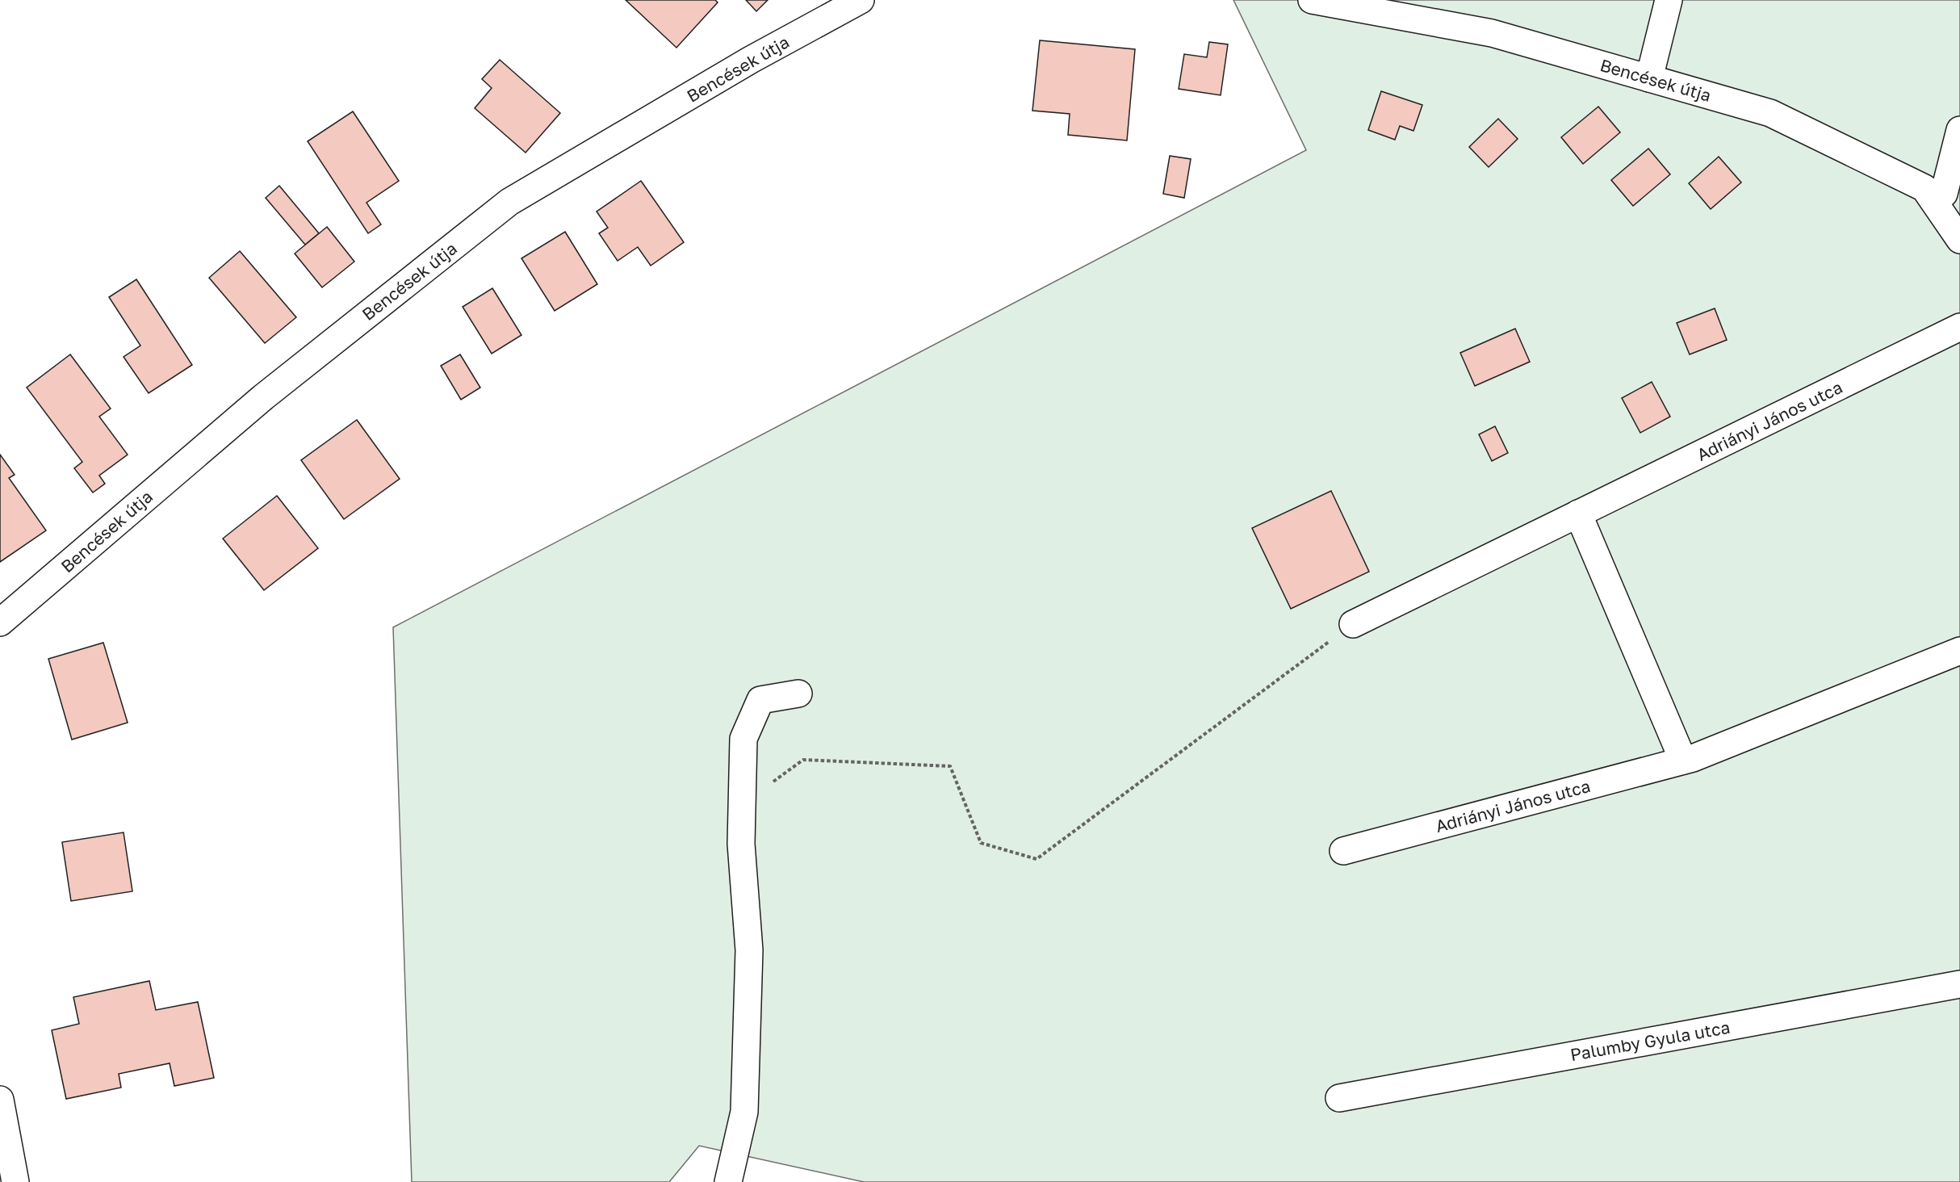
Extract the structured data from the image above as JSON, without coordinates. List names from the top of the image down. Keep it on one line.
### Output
{"streets":{"street":["Bencések útja","Adriányi János utca","Palumby Gyula utca"]}}
